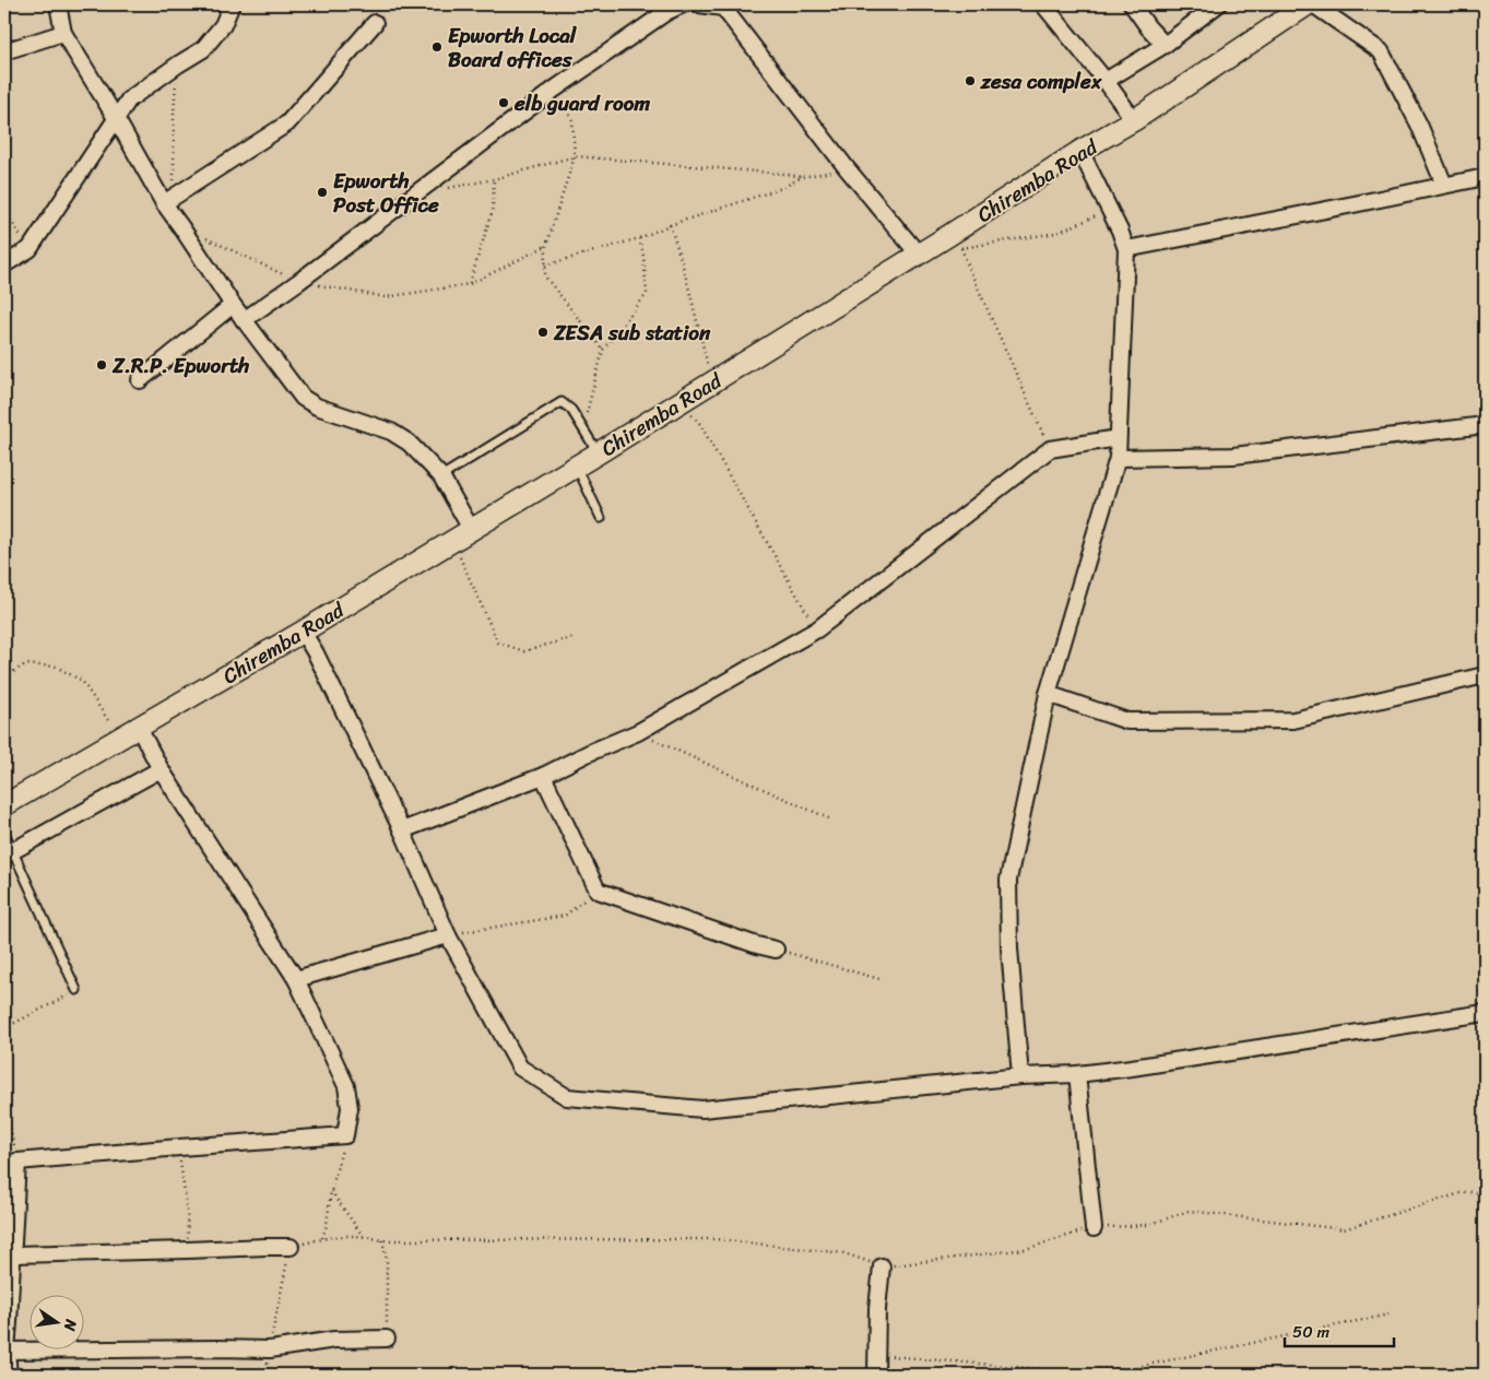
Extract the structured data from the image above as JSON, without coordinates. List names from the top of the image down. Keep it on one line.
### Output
{"streets":{"main road":["Chiremba Road"]},"places":["Epworth Local Board offices","zesa complex","elb guard room","Epworth Post Office","ZESA sub station","Z.R.P. Epworth"],"scale_bar":"50 m","north":"right"}
